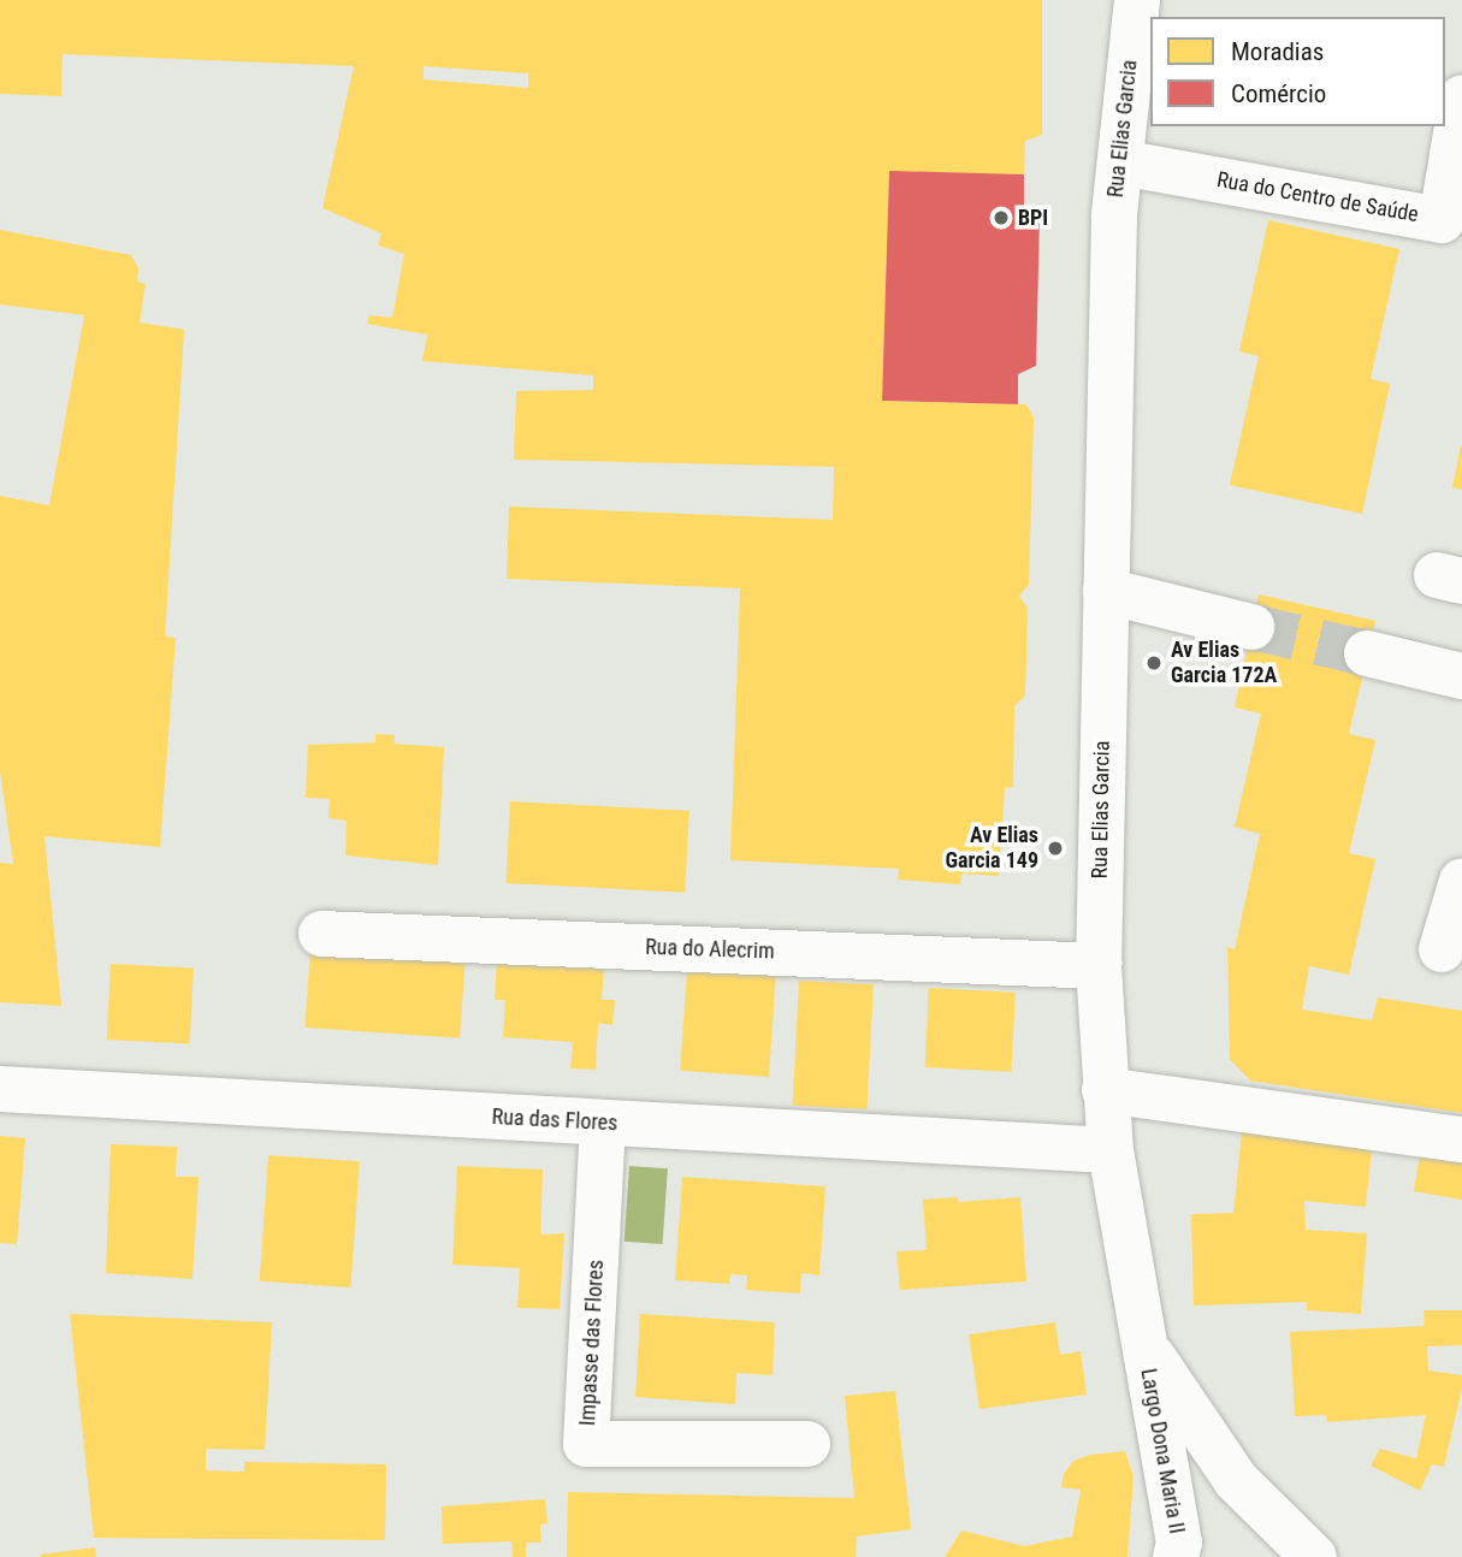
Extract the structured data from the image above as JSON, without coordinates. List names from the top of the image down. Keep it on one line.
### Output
{"streets":{"street":["Rua Elias Garcia","Rua do Centro de Saúde","Rua do Alecrim","Rua das Flores","Impasse das Flores","Largo Dona Maria II"]},"crossings":[["Rua Elias Garcia","Rua do Centro de Saúde"],["Rua Elias Garcia","Rua do Alecrim"],["Rua Elias Garcia","Rua das Flores"],["Rua Elias Garcia","Largo Dona Maria II"],["Rua das Flores","Impasse das Flores"]],"places":["BPI","Av Elias Garcia 172A","Av Elias Garcia 149"],"legend":["Moradias","Comércio"]}
